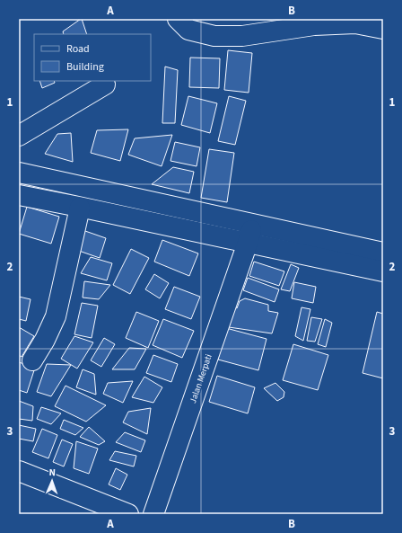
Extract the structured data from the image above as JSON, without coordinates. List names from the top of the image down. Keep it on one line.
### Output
{"streets":{"street":["Jalan Merpati"]},"legend":["Road","Building"],"north":"top","grid":{"columns":["A","B"],"rows":["1","2","3"]}}
